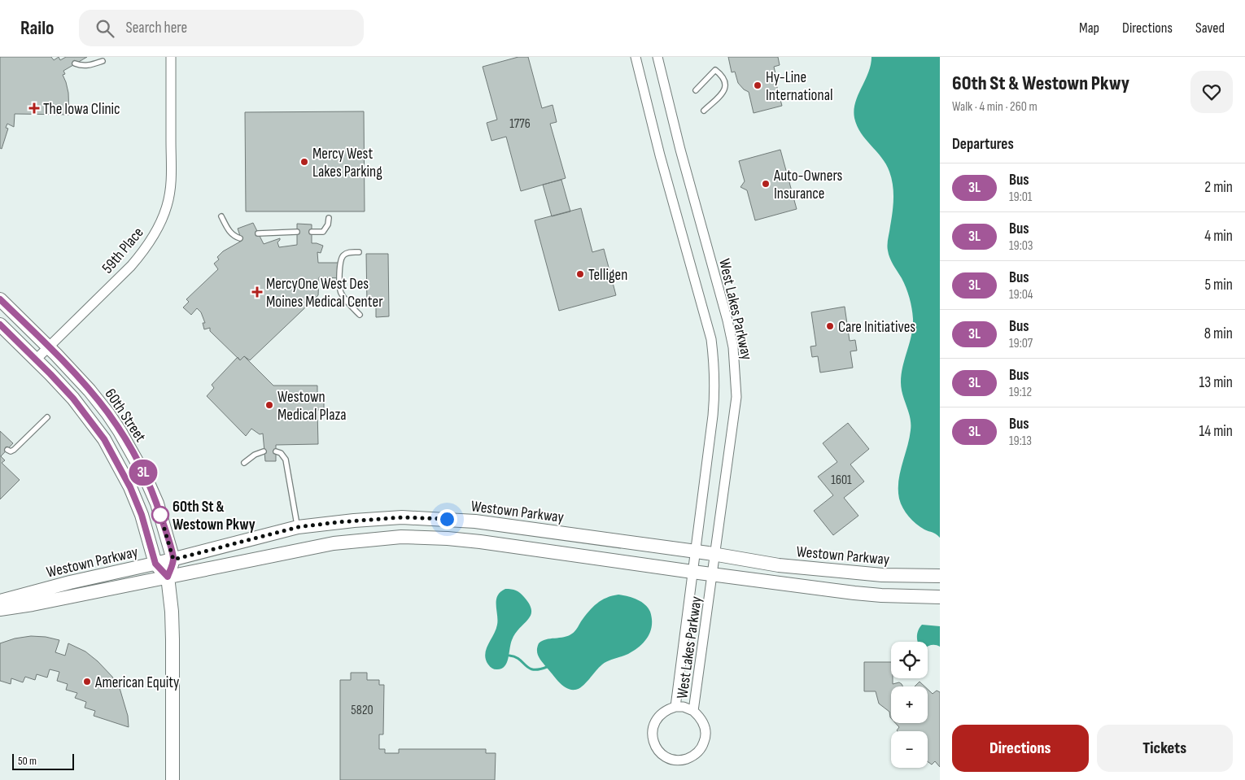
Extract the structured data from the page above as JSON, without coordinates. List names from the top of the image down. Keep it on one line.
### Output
{"streets":{"street":["59th Place","West Lakes Parkway","60th Street","Westown Parkway"]},"crossings":[["59th Place","60th Street"],["West Lakes Parkway","Westown Parkway"],["60th Street","Westown Parkway"]],"places":{"other":["Hy-Line International","Mercy West Lakes Parking","Auto-Owners Insurance","Telligen","Care Initiatives","Westown Medical Plaza","60th St & Westown Pkwy","American Equity"],"health":["The Iowa Clinic","MercyOne West Des Moines Medical Center"]},"lines":["bus line 3L"],"house_numbers":["1776","1601","5820"],"scale_bar":"50 m","page":{"header":"Railo","search":"Search here","nav":["Map","Directions","Saved"],"on_map":"3L","heading":[["60th St & Westown Pkwy","Walk · 4 min · 260 m"],"Departures"],"list":[{"mark":"3L","name":"Bus","note":"19:01","value":"2 min"},{"mark":"3L","name":"Bus","note":"19:03","value":"4 min"},{"mark":"3L","name":"Bus","note":"19:04","value":"5 min"},{"mark":"3L","name":"Bus","note":"19:07","value":"8 min"},{"mark":"3L","name":"Bus","note":"19:12","value":"13 min"},{"mark":"3L","name":"Bus","note":"19:13","value":"14 min"}],"map_buttons":["+","−"],"buttons":["Directions","Tickets"],"scale":"50 m"}}
